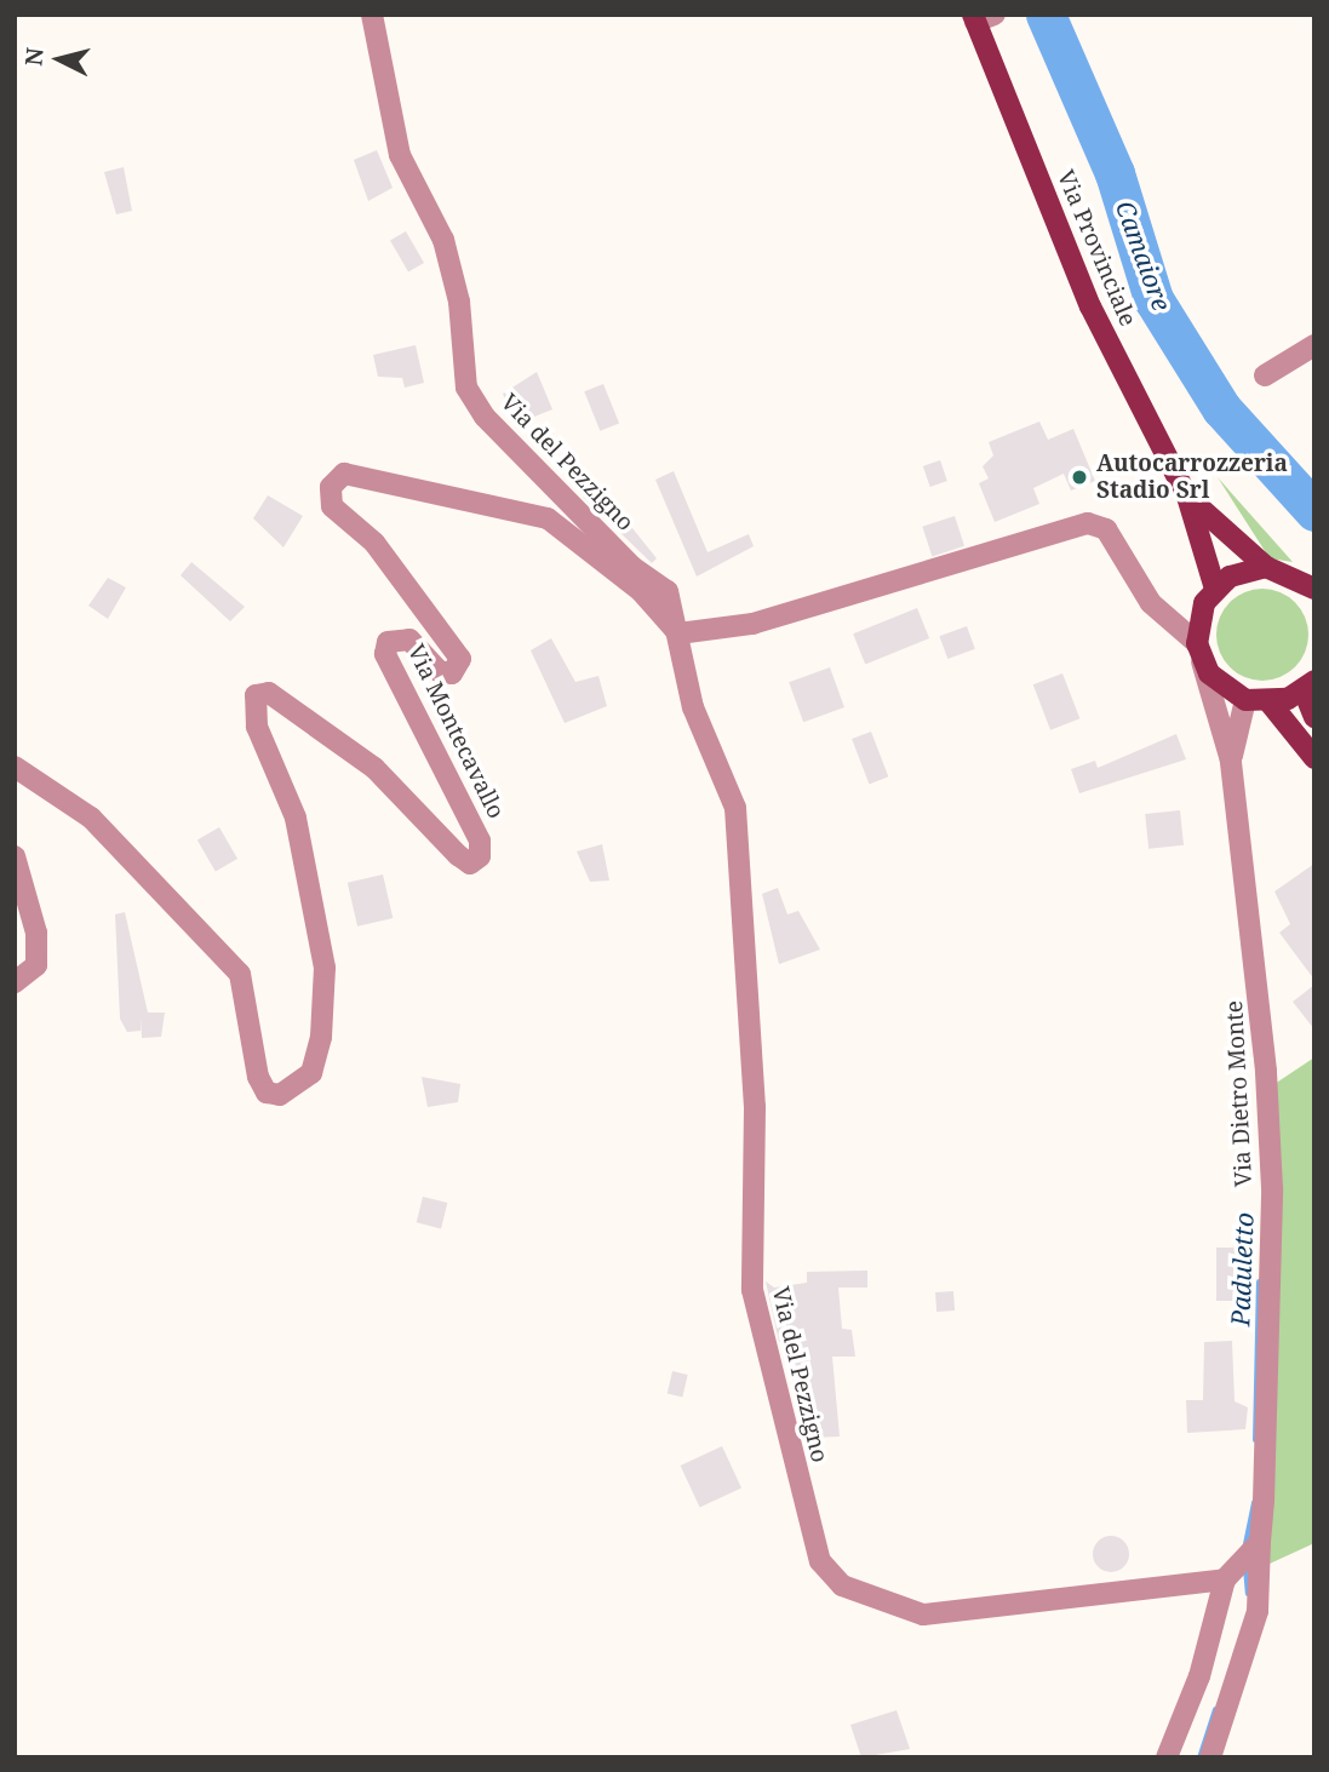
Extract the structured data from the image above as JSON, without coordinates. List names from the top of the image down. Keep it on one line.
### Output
{"streets":{"main road":["Via Provinciale"],"street":["Via del Pezzigno","Via Montecavallo","Via Dietro Monte"]},"crossings":[["Via del Pezzigno","Via Montecavallo"]],"water":["Camaiore","Paduletto"],"places":["Autocarrozzeria Stadio Srl"],"north":"left"}
